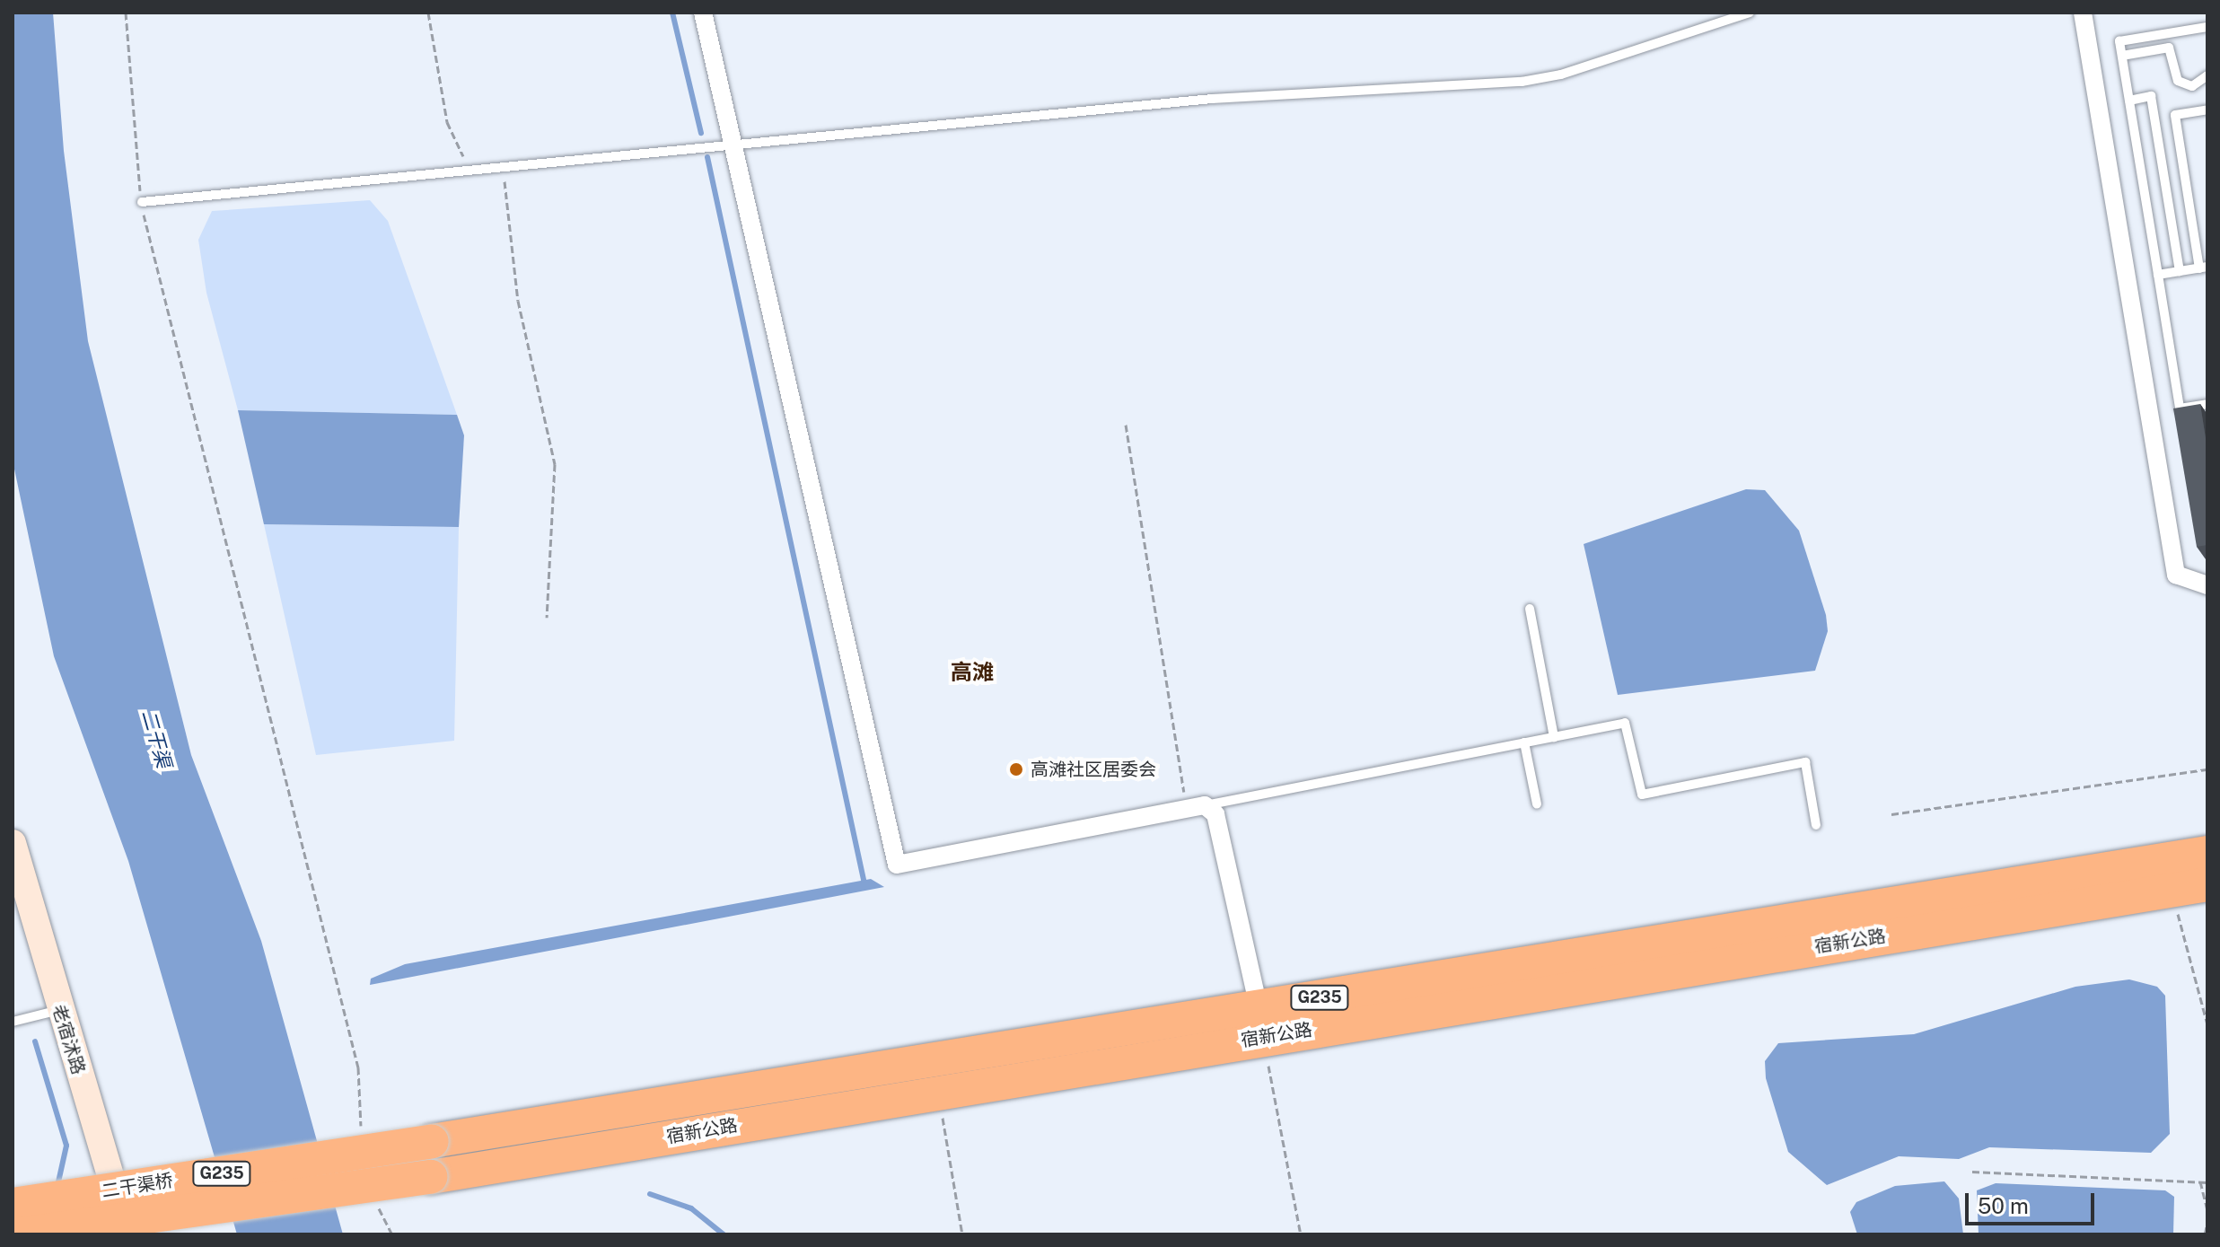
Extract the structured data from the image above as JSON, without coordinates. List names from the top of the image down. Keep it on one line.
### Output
{"streets":{"highway":["宿新公路","G235","二干渠桥"],"main road":["老宿沭路"]},"crossings":[["宿新公路","二干渠桥"]],"districts":["高滩"],"water":["二干渠"],"places":["高滩社区居委会"],"scale_bar":"50 m"}
